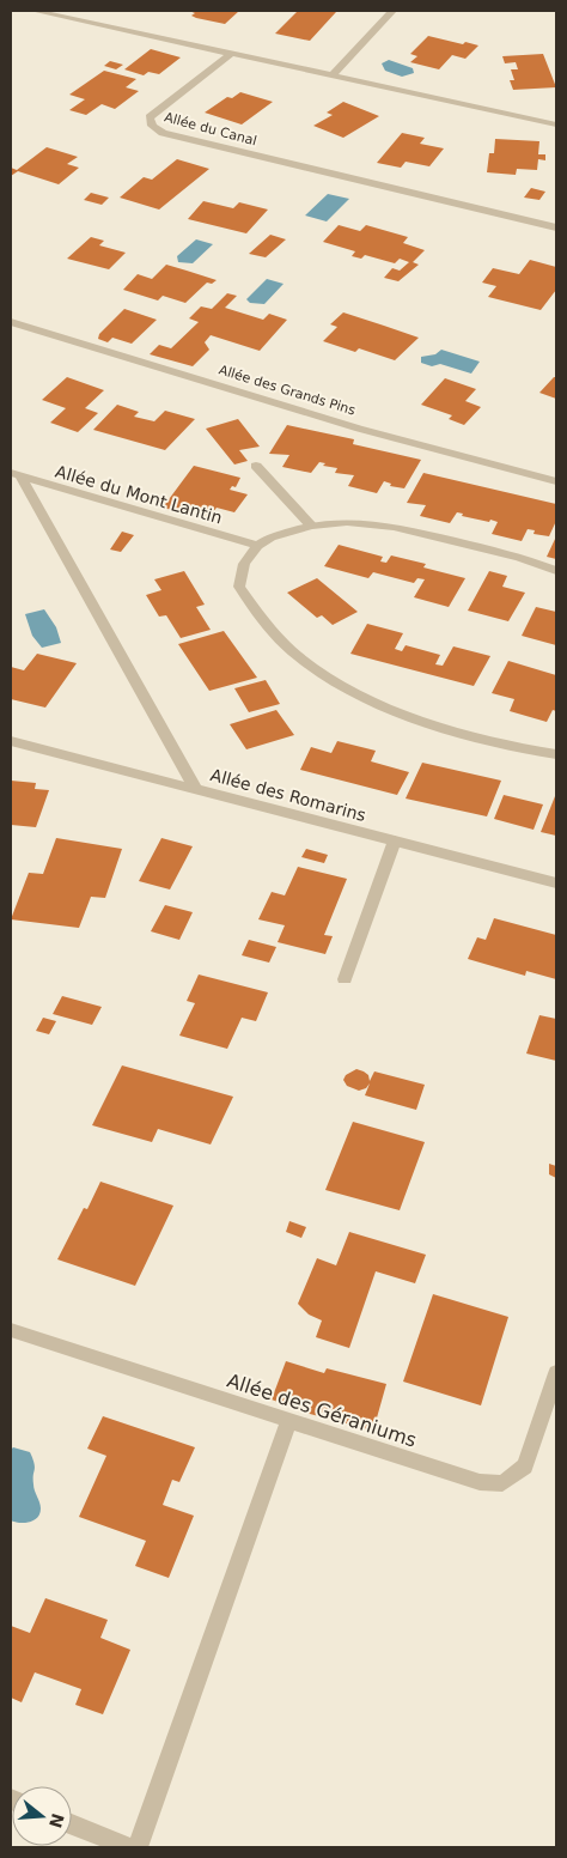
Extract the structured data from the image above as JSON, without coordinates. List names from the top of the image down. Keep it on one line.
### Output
{"streets":{"street":["Allée du Canal","Allée des Grands Pins","Allée du Mont Lantin","Allée des Romarins","Allée des Géraniums"]},"north":"right"}
